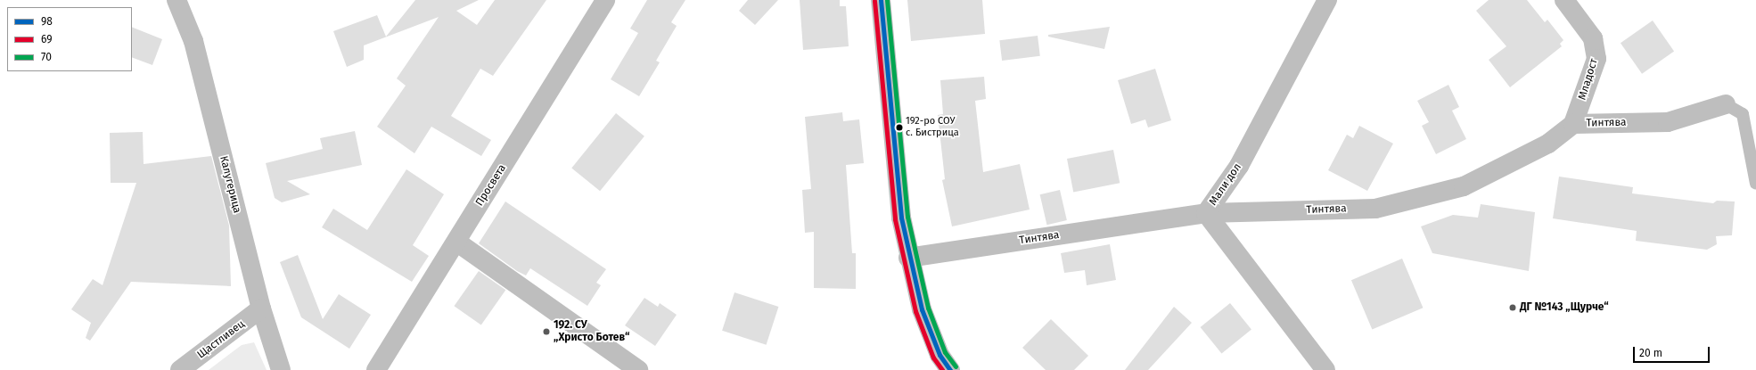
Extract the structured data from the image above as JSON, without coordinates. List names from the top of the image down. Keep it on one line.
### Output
{"streets":{"street":["Младост","Тинтява","Калугерица","Мали дол","Просвета","Щастливец"]},"crossings":[["Младост","Тинтява"],["Тинтява","Мали дол"],["Калугерица","Щастливец"]],"places":["192-ро СОУ с. Бистрица","ДГ №143 „Щурче“","192. СУ „Христо Ботев“"],"lines":["transit line 98","transit line 70","transit line 69"],"legend":["98","69","70"],"scale_bar":"20 m"}
